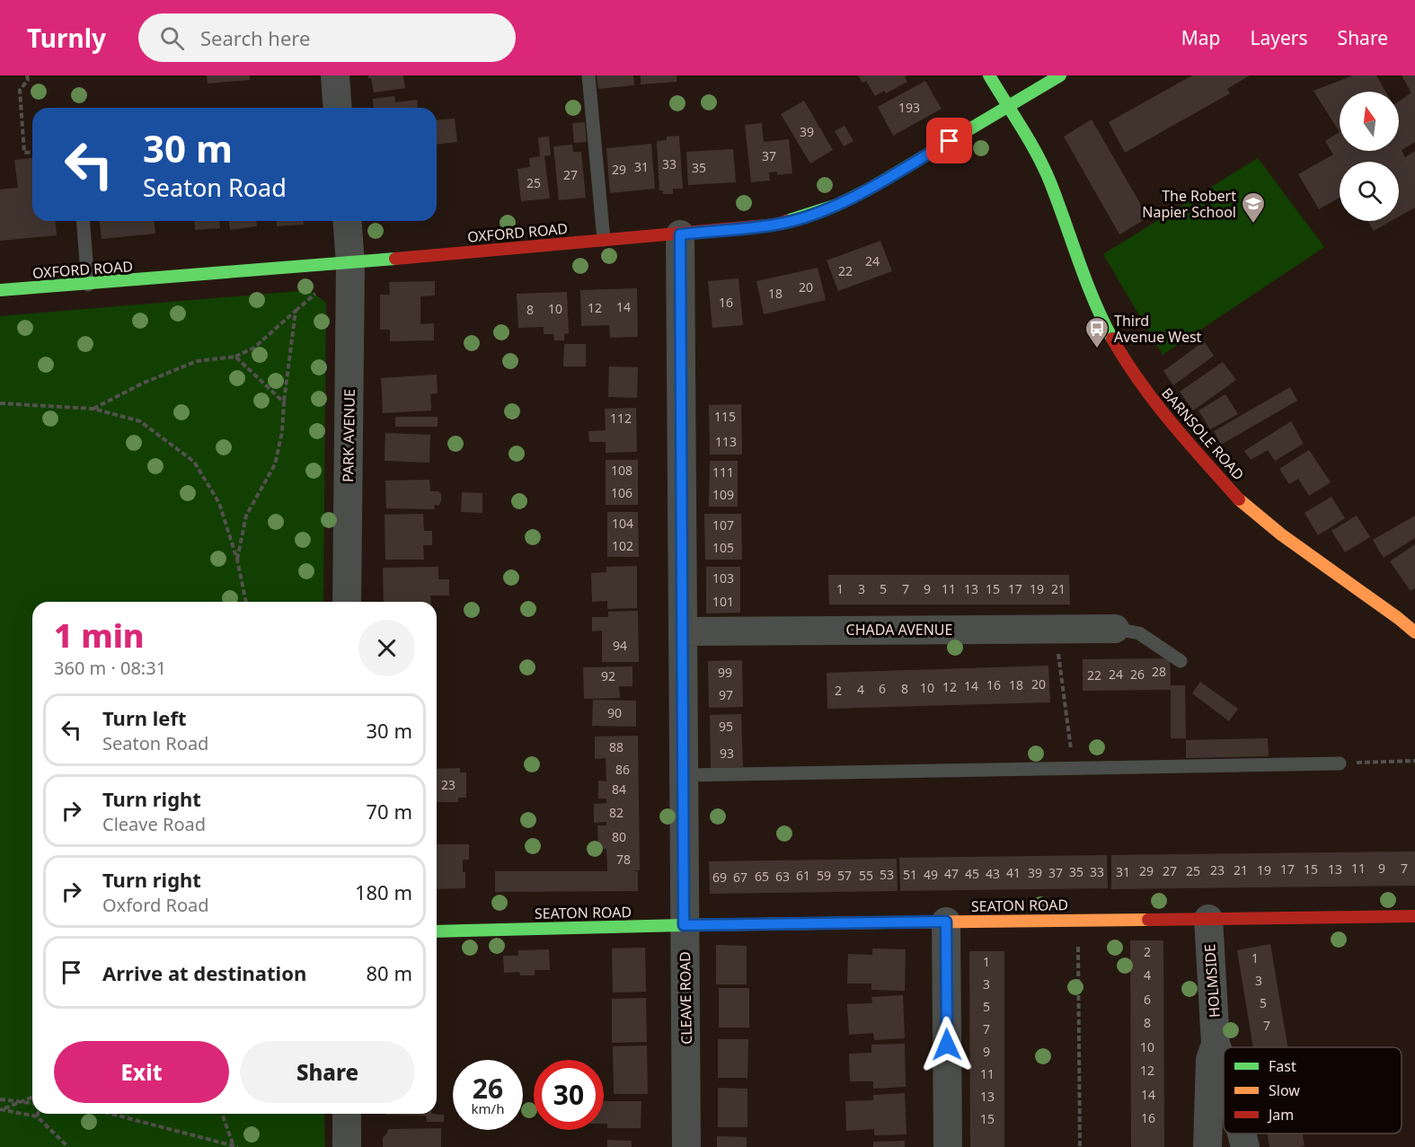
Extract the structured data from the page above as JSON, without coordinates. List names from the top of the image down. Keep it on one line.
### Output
{"streets":{"street":["OXFORD ROAD","BARNSOLE ROAD","PARK AVENUE","CHADA AVENUE","SEATON ROAD","HOLMSIDE","CLEAVE ROAD"]},"crossings":[["OXFORD ROAD","BARNSOLE ROAD"],["OXFORD ROAD","PARK AVENUE"],["OXFORD ROAD","CLEAVE ROAD"],["CHADA AVENUE","CLEAVE ROAD"],["SEATON ROAD","HOLMSIDE"],["SEATON ROAD","CLEAVE ROAD"]],"places":{"school or university":["The Robert Napier School"],"bus stop":["Third Avenue West"]},"house_numbers":["193","39","37","33","31","35","29","27","25","24","22","20","18","16","14","12","10","8","115","112","113","108","111","106","109","104","107","102","105","103","1","3","5","7","9","11","13","15","17","19","21","101","94","28","99","24","26","22","92","20","16","18","14","12","10","6","8","4","2","97","90","95","88","93","86","23","84","82","80","78","11","9","7","17","15","13","23","21","19","29","27","25","35","33","31","41","39","37","47","45","43","53","51","49","61","59","57","55","65","63","69","67","2","1","1","4","3","3","6","5","5","8","7","7","10","9","12","11","14","13","16","15"],"legend":["Fast","Slow","Jam"],"north":"top","page":{"header":"Turnly","search":"Search here","nav":["Map","Layers","Share"],"turn":["30 m","Seaton Road"],"heading":["1 min","360 m · 08:31"],"list":[{"name":"Turn left","note":"Seaton Road","value":"30 m"},{"name":"Turn right","note":"Cleave Road","value":"70 m"},{"name":"Turn right","note":"Oxford Road","value":"180 m"},{"name":"Arrive at destination","value":"80 m"}],"buttons":["Exit","Share"],"speed":"26 km/h","limit":"30"}}
